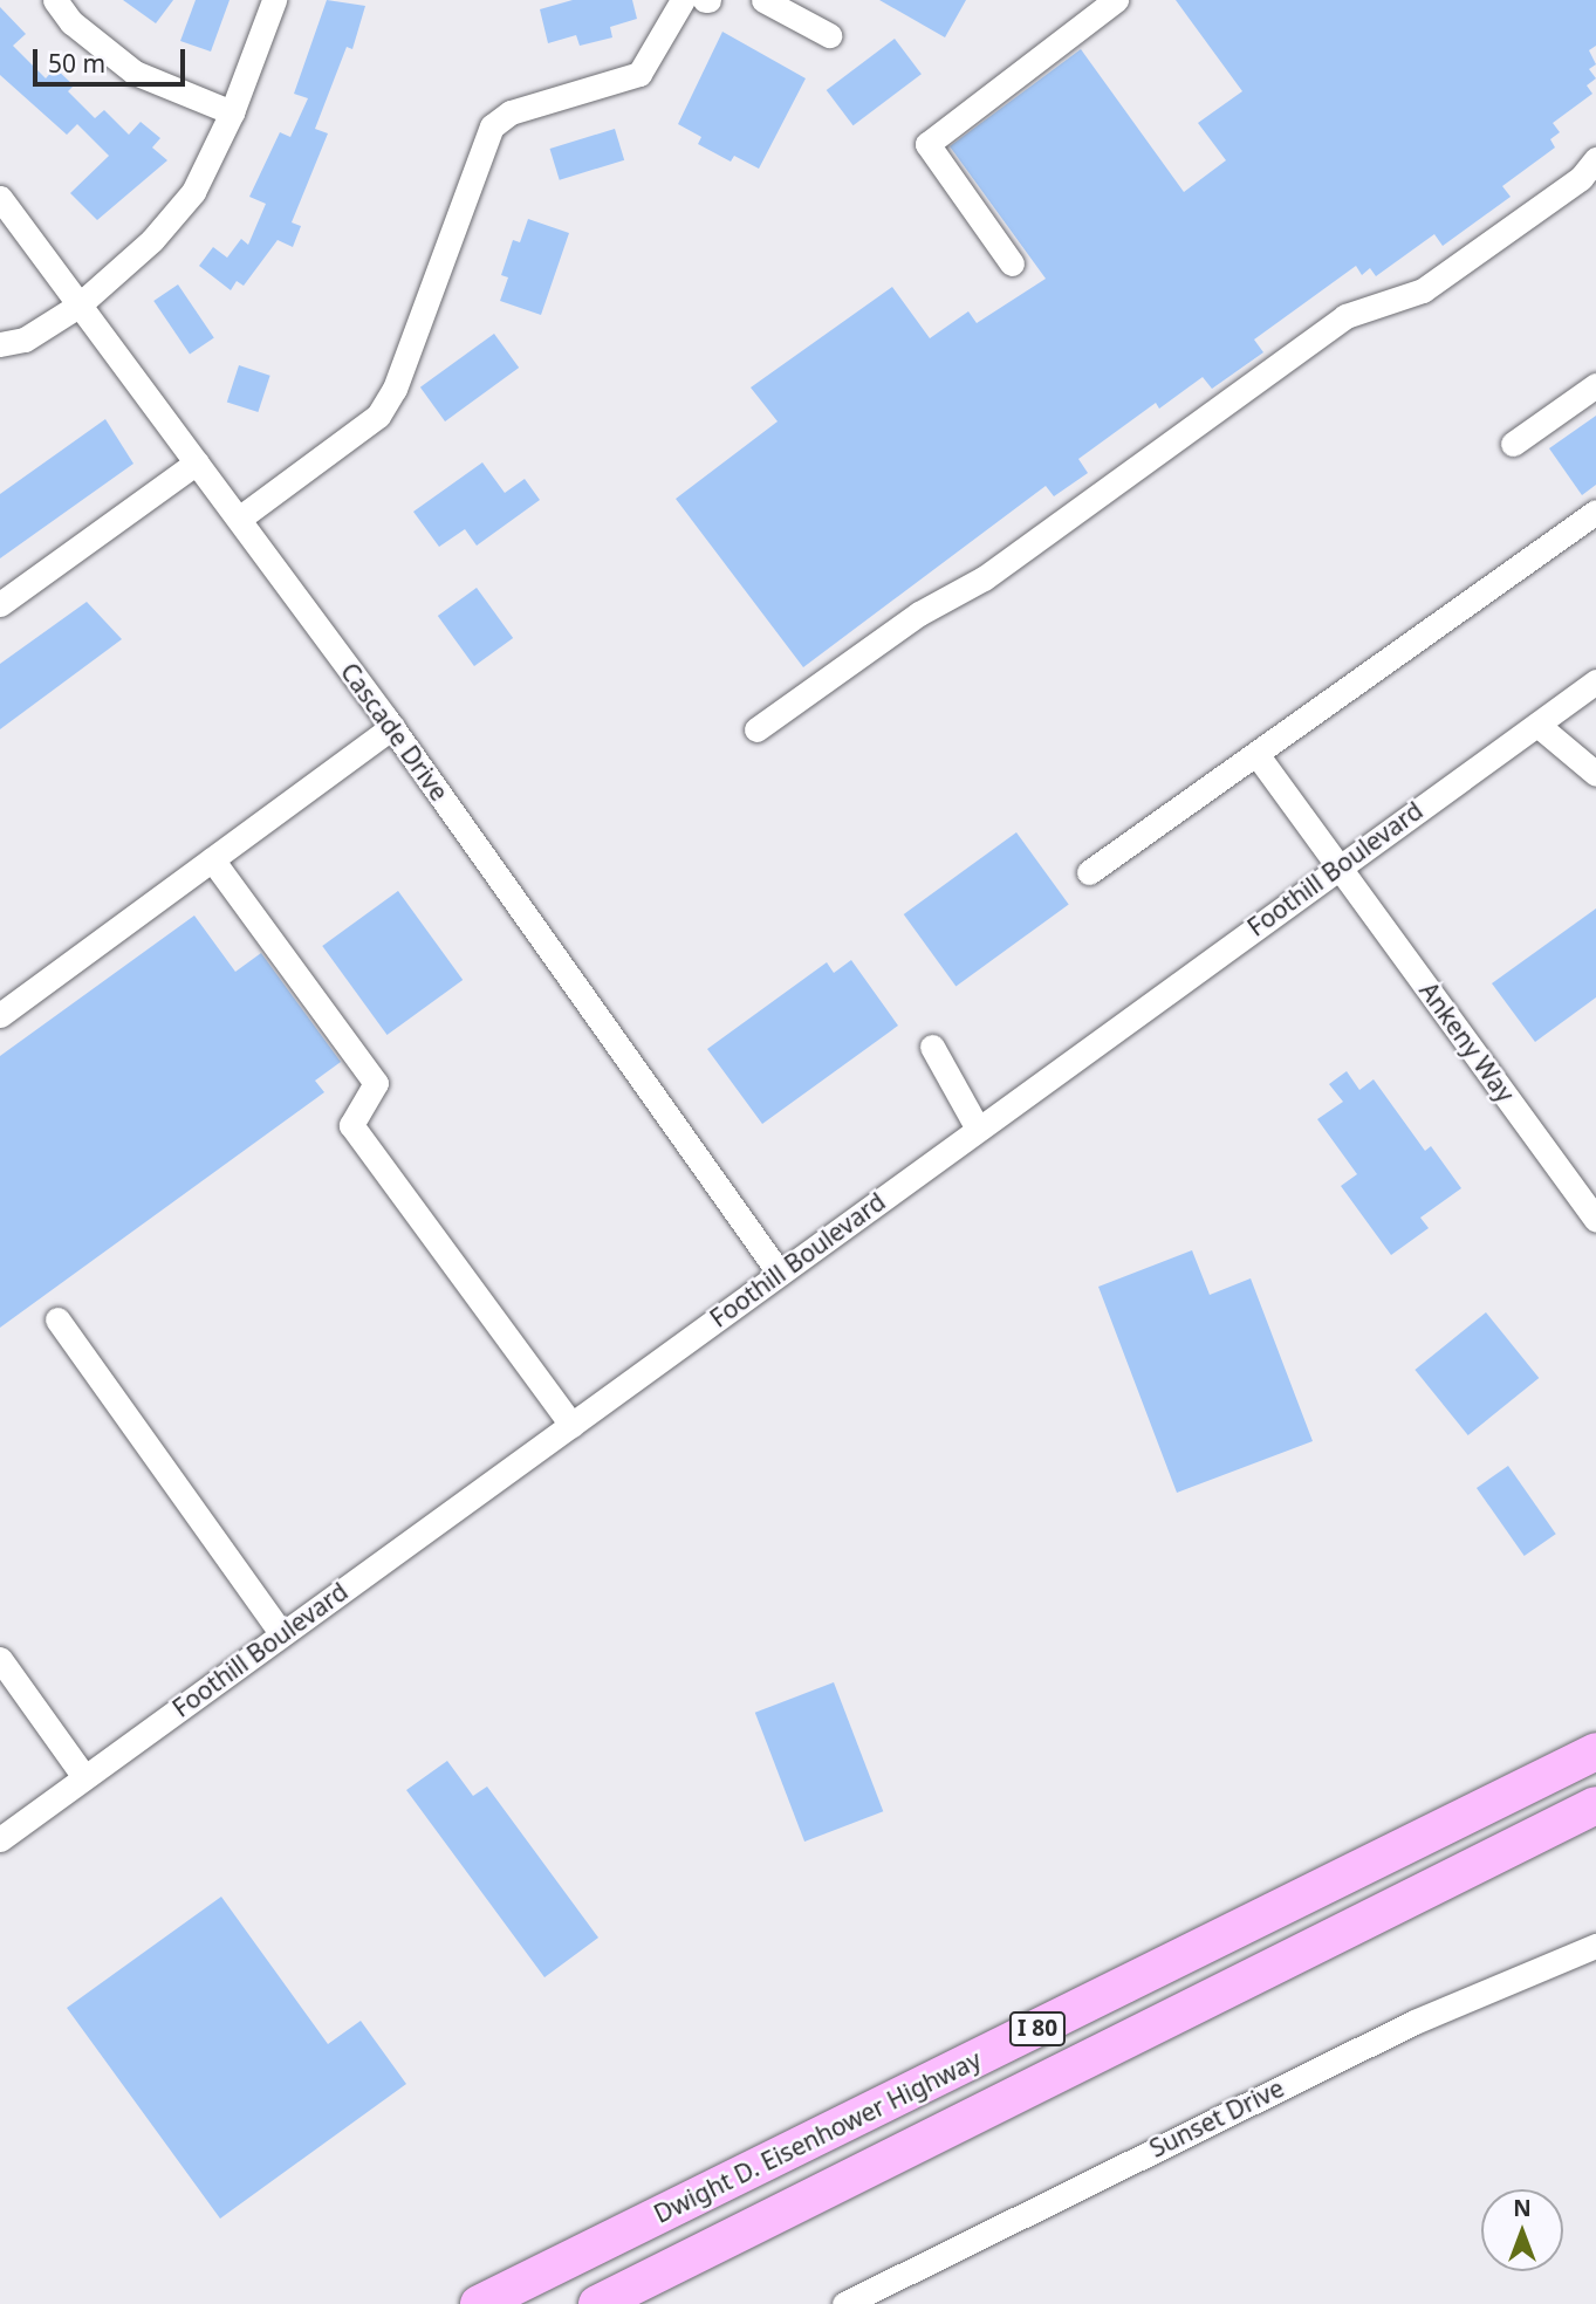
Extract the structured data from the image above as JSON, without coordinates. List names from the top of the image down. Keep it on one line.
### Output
{"streets":{"highway":["I 80","Dwight D. Eisenhower Highway"],"street":["Cascade Drive","Foothill Boulevard","Ankeny Way","Sunset Drive"]},"crossings":[["Cascade Drive","Foothill Boulevard"],["Foothill Boulevard","Ankeny Way"]],"scale_bar":"50 m","north":"top"}
